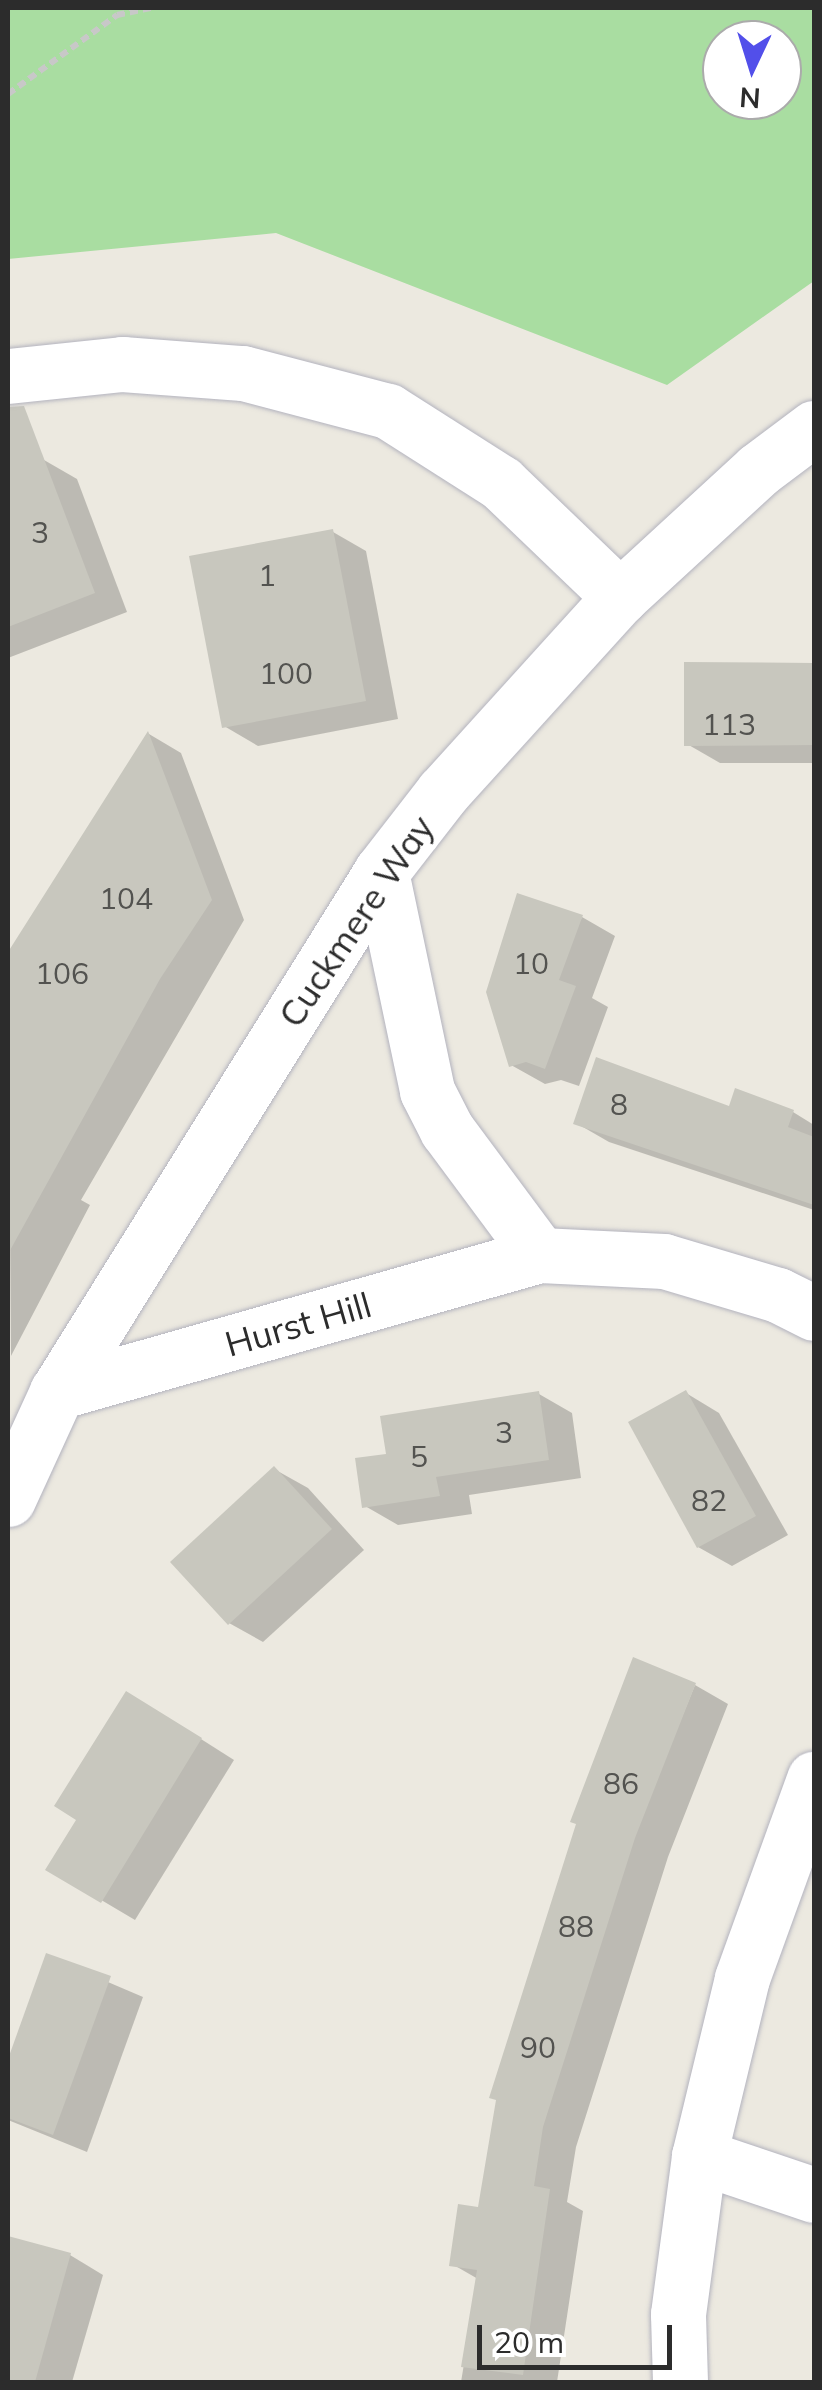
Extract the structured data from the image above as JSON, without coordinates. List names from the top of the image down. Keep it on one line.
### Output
{"streets":{"street":["Cuckmere Way","Hurst Hill"]},"crossings":[["Cuckmere Way","Hurst Hill"]],"house_numbers":["3","1","100","113","104","10","106","8","3","5","82","86","88","90"],"scale_bar":"20 m","north":"bottom"}
